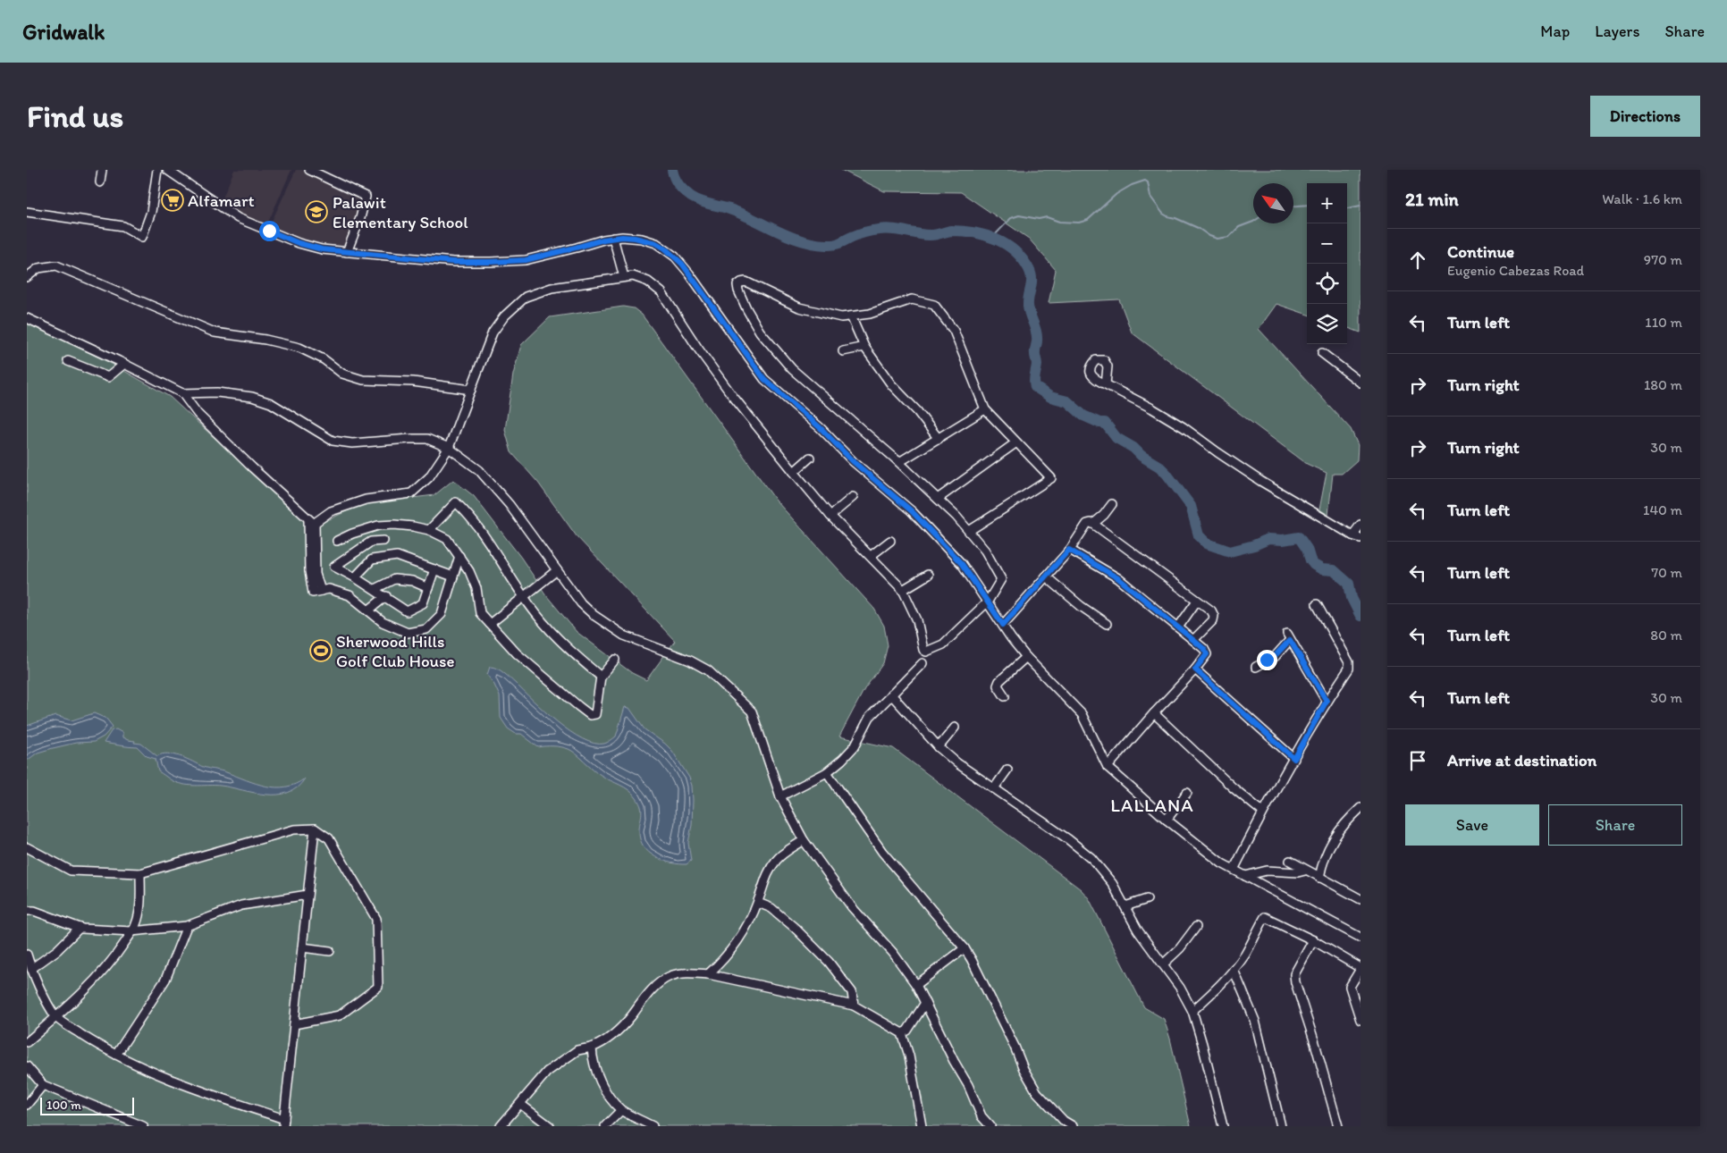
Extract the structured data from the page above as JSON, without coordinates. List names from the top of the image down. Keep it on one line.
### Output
{"districts":["LALLANA"],"places":{"supermarket":["Alfamart"],"school or university":["Palawit Elementary School"],"sports":["Sherwood Hills Golf Club House"]},"scale_bar":"100 m","north":"top left","page":{"header":"Gridwalk","nav":["Map","Layers","Share"],"buttons":["Directions",["Save","Share"]],"title":"Find us","heading":["21 min","Walk · 1.6 km"],"map_buttons":["+","−"],"list":[["Continue","Eugenio Cabezas Road","970 m"],["Turn left","110 m"],["Turn right","180 m"],["Turn right","30 m"],["Turn left","140 m"],["Turn left","70 m"],["Turn left","80 m"],["Turn left","30 m"],"Arrive at destination"],"scale":"100 m"}}
